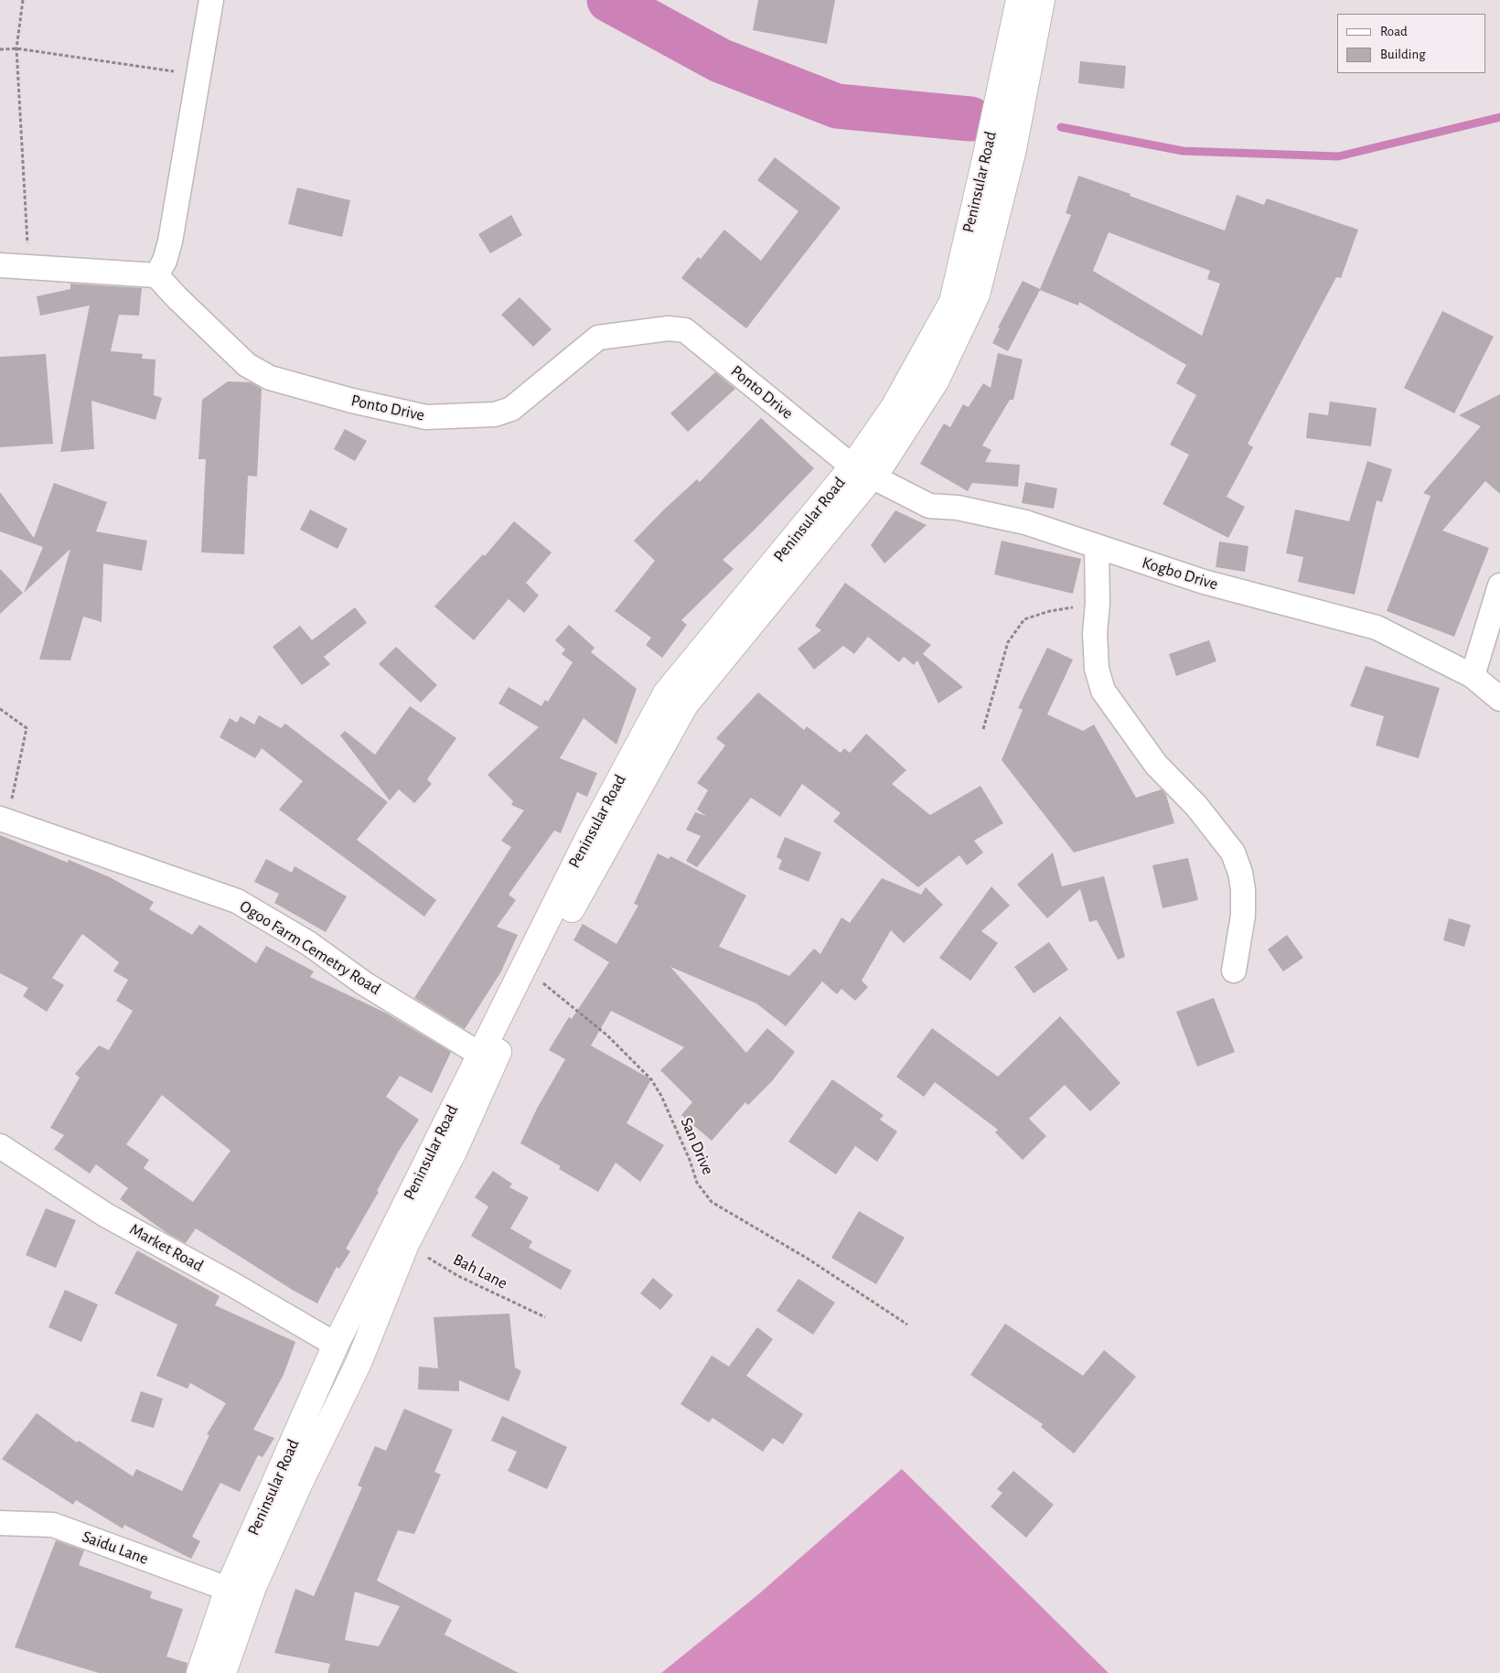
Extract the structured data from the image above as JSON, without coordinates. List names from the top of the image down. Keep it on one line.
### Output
{"streets":{"main road":["Peninsular Road"],"street":["Ponto Drive","Kogbo Drive","Ogoo Farm Cemetry Road","Market Road","Saidu Lane"],"path":["San Drive","Bah Lane"]},"crossings":[["Peninsular Road","Ponto Drive"],["Peninsular Road","Kogbo Drive"],["Peninsular Road","Ogoo Farm Cemetry Road"],["Peninsular Road","San Drive"],["Peninsular Road","Market Road"],["Peninsular Road","Bah Lane"],["Peninsular Road","Saidu Lane"],["Ponto Drive","Kogbo Drive"]],"legend":["Road","Building"]}
